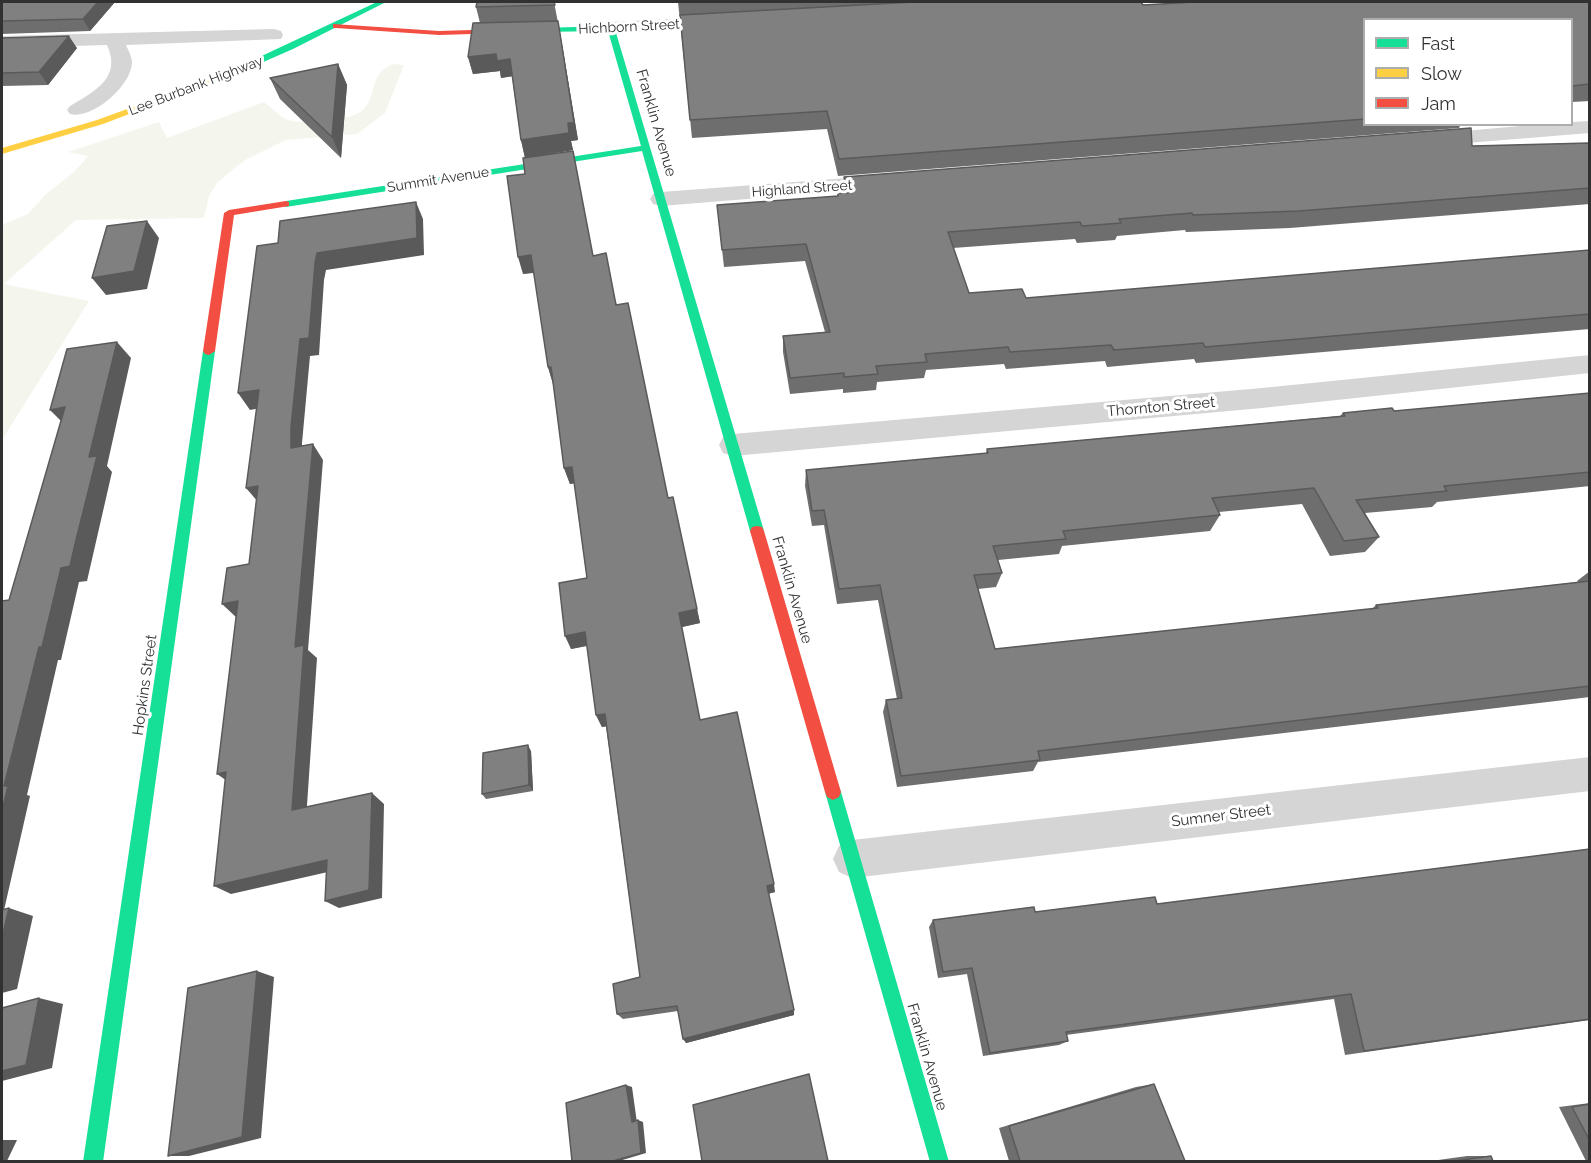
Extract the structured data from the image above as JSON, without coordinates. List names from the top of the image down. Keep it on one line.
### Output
{"streets":{"main road":["Hichborn Street","Lee Burbank Highway","Franklin Avenue","Summit Avenue","Hopkins Street"],"street":["Highland Street","Thornton Street","Sumner Street"]},"crossings":[["Hichborn Street","Lee Burbank Highway"],["Hichborn Street","Franklin Avenue"],["Franklin Avenue","Summit Avenue"],["Franklin Avenue","Highland Street"],["Franklin Avenue","Thornton Street"],["Franklin Avenue","Sumner Street"],["Summit Avenue","Hopkins Street"]],"legend":["Fast","Slow","Jam"]}
